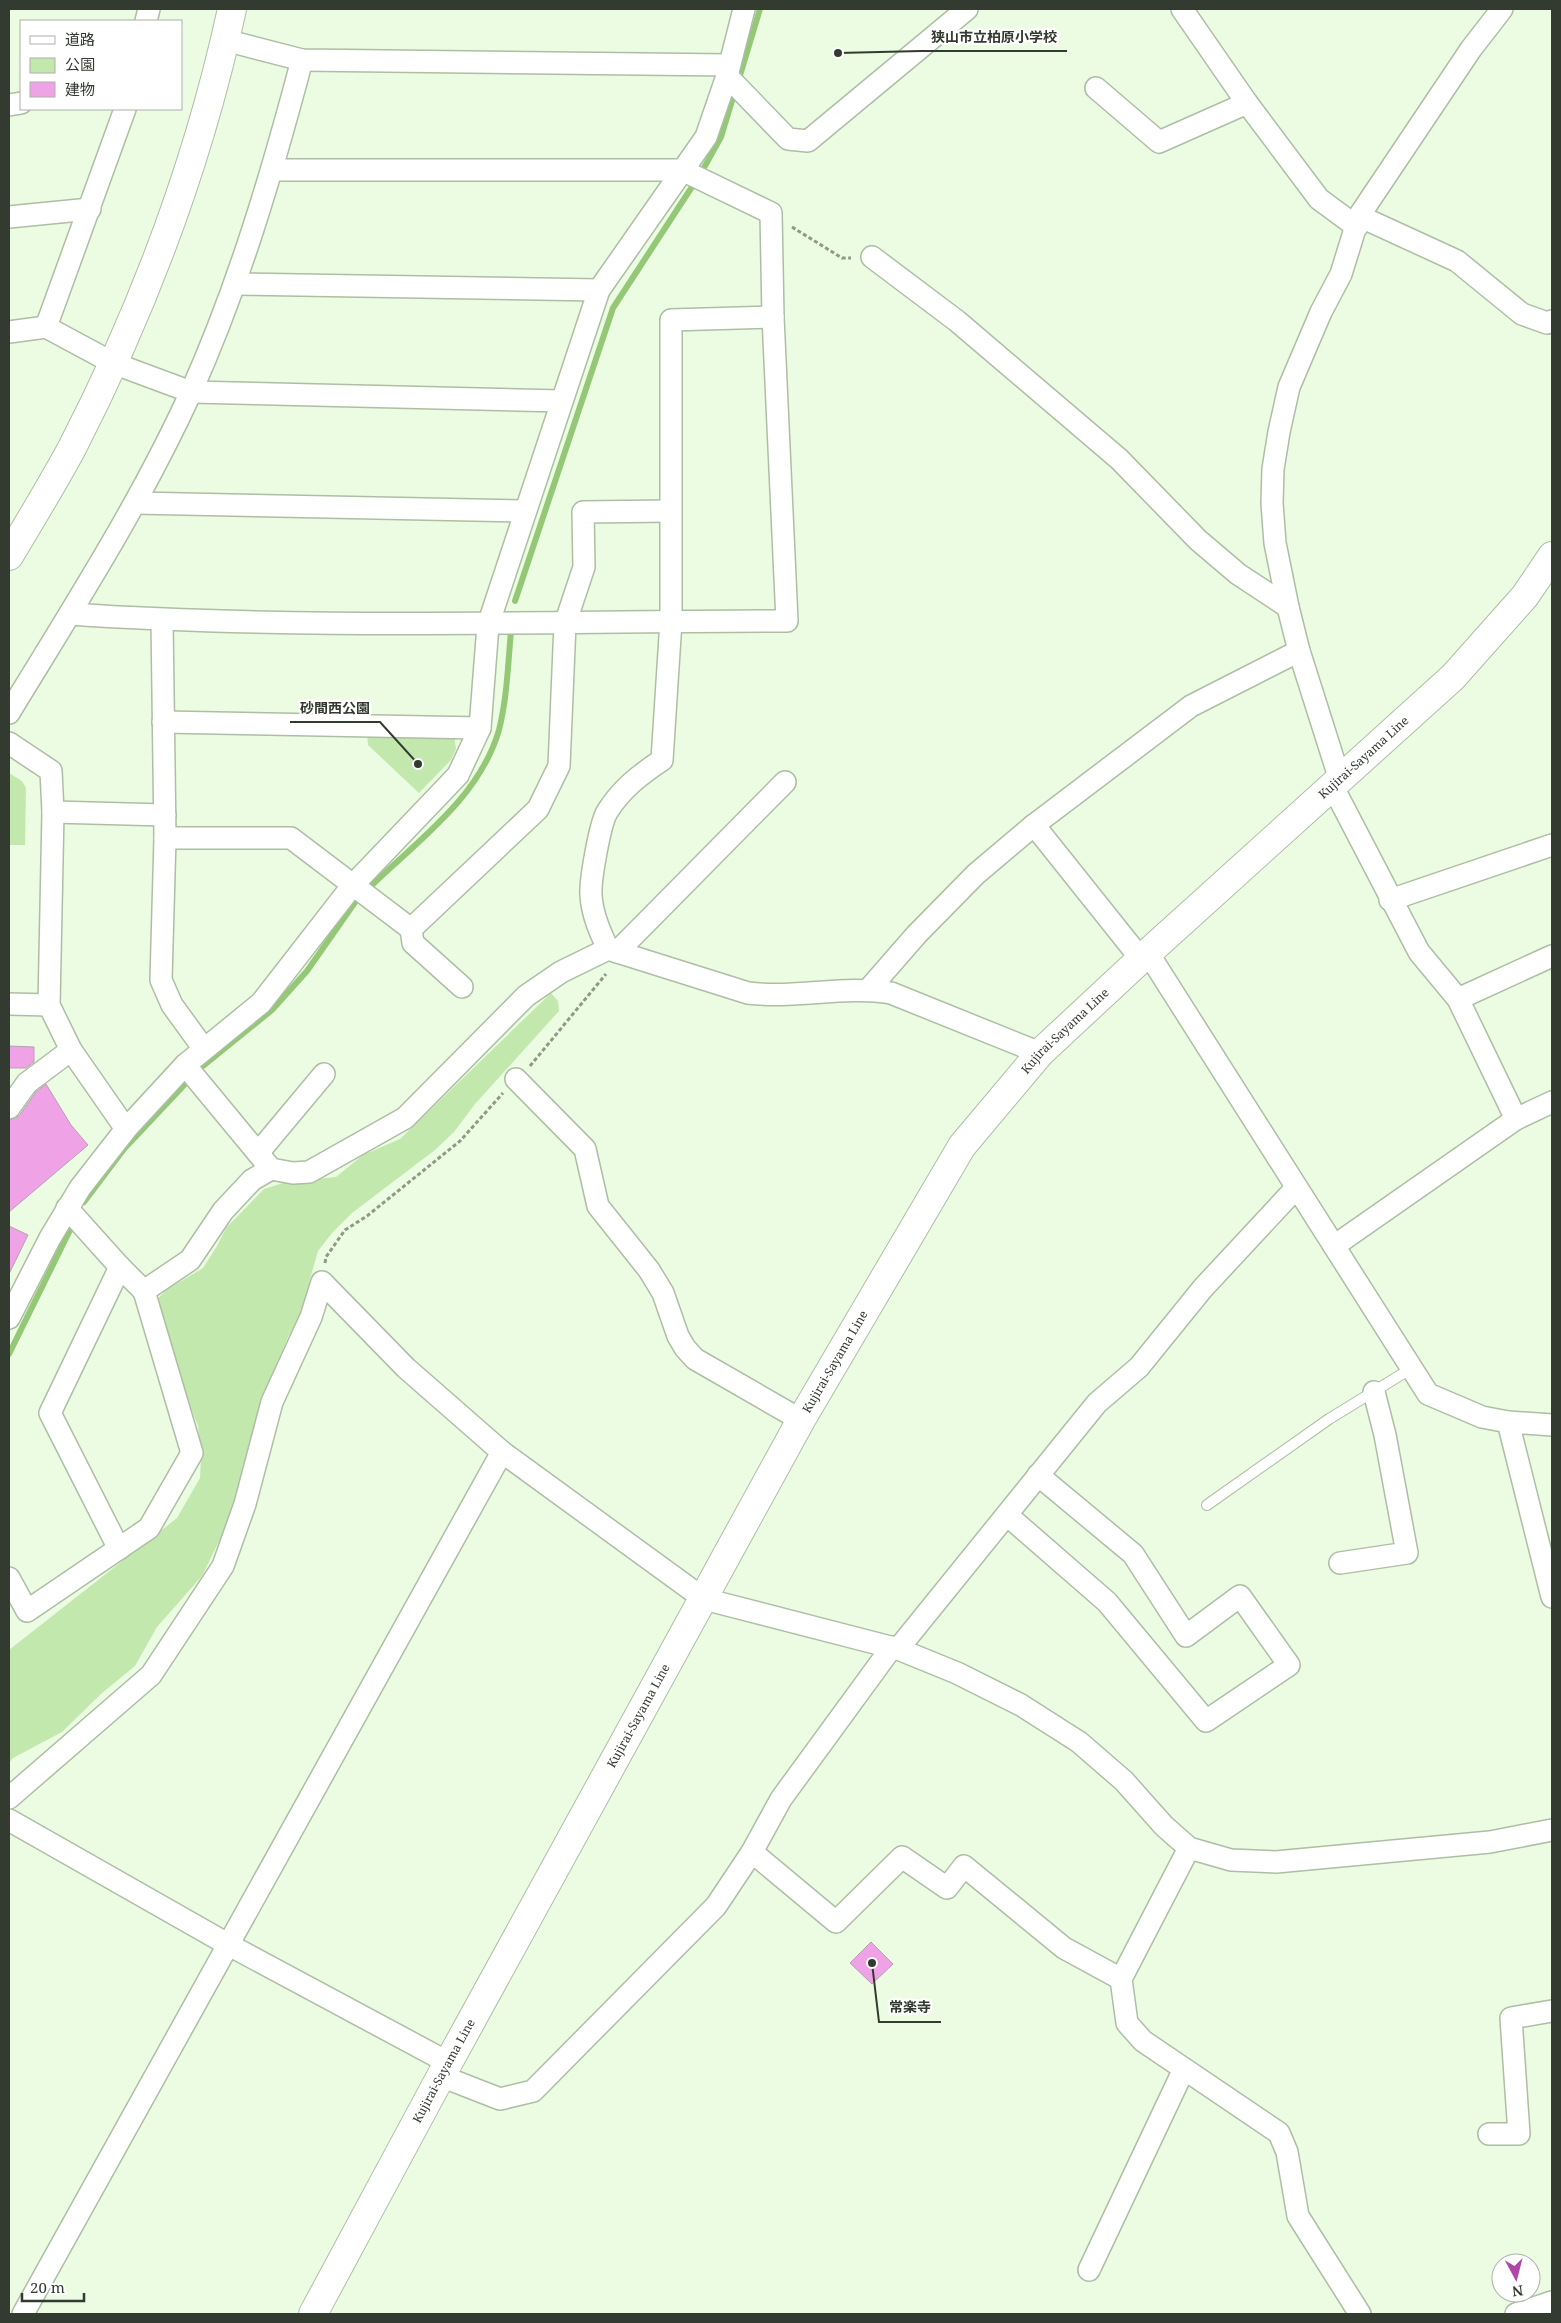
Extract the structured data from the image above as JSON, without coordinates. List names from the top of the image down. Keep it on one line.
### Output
{"streets":{"main road":["Kujirai-Sayama Line"]},"places":["狭山市立柏原小学校","砂間西公園","常楽寺"],"legend":["道路","公園","建物"],"scale_bar":"20 m","north":"bottom"}
